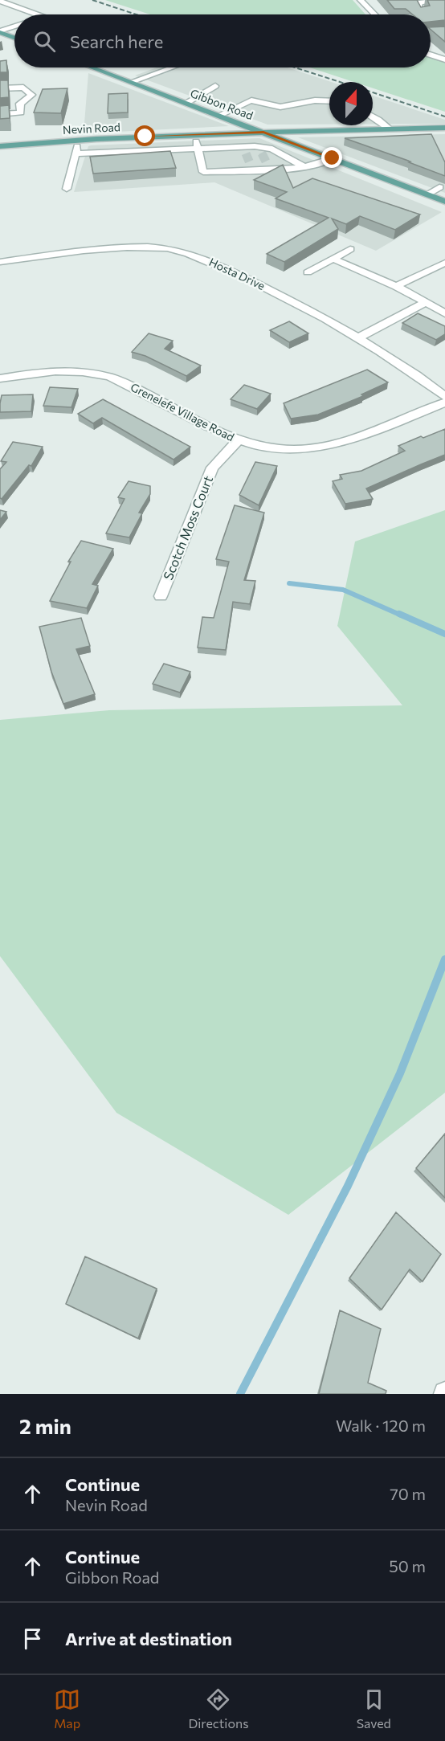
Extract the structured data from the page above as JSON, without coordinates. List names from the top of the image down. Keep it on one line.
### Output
{"streets":{"main road":["Gibbon Road","Nevin Road"],"street":["Hosta Drive","Grenelefe Village Road","Scotch Moss Court"]},"crossings":[["Gibbon Road","Nevin Road"],["Grenelefe Village Road","Scotch Moss Court"]],"north":"top","page":{"search":"Search here","heading":["2 min","Walk · 120 m"],"list":[["Continue","Nevin Road","70 m"],["Continue","Gibbon Road","50 m"],"Arrive at destination"],"nav":["Map","Directions","Saved"]}}
